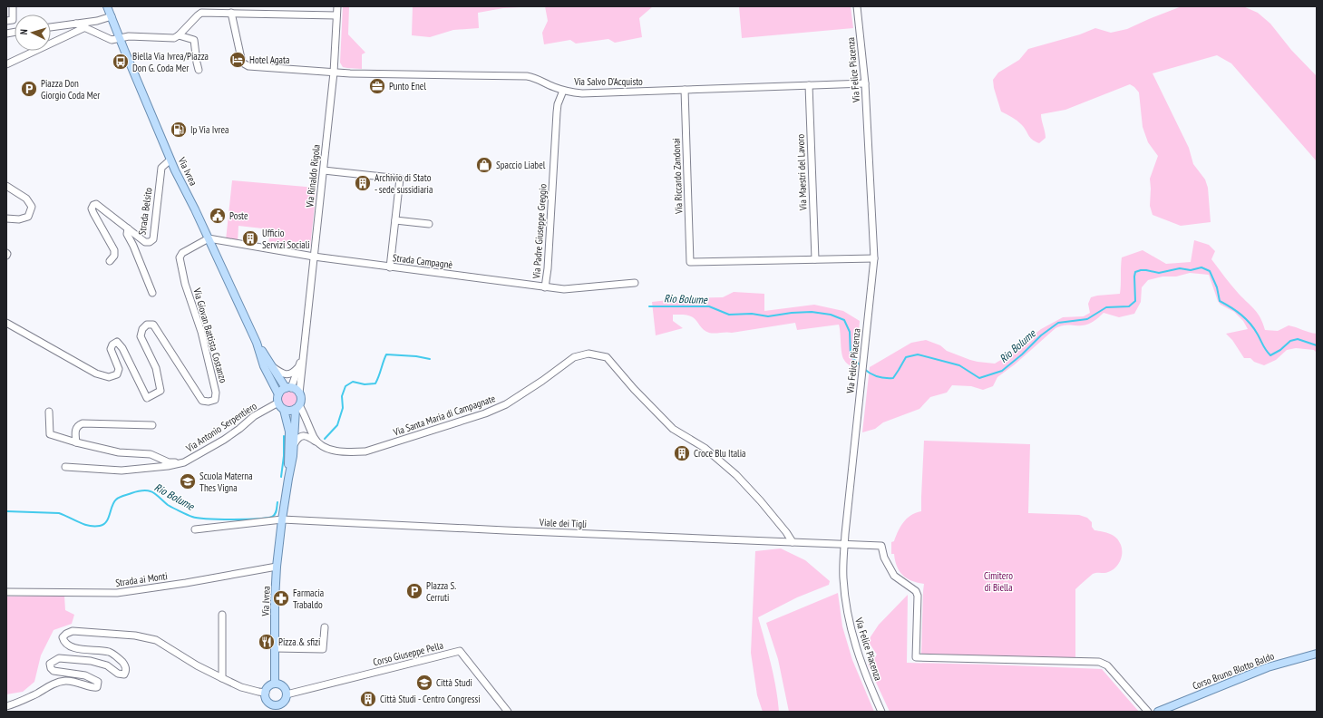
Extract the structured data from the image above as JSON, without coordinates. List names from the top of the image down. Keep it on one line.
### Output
{"streets":{"main road":["Via Ivrea","Corso Bruno Blotto Baldo"],"street":["Via Felice Piacenza","Via Salvo D'Acquisto","Via Maestri del Lavoro","Via Rinaldo Rigola","Via Riccardo Zandonai","Strada Belsito","Via Padre Giuseppe Greggio","Strada Campagnè","Via Giovan Battista Costanzo","Via Santa Maria di Campagnate","Via Antonio Serpentiero","Viale dei Tigli","Strada ai Monti","Corso Giuseppe Pella"]},"crossings":[["Via Felice Piacenza","Via Salvo D'Acquisto"],["Via Felice Piacenza","Viale dei Tigli"],["Via Salvo D'Acquisto","Via Maestri del Lavoro"],["Via Salvo D'Acquisto","Via Rinaldo Rigola"],["Via Salvo D'Acquisto","Via Riccardo Zandonai"],["Via Salvo D'Acquisto","Via Padre Giuseppe Greggio"],["Via Ivrea","Via Rinaldo Rigola"],["Via Ivrea","Strada Belsito"],["Via Ivrea","Strada Campagnè"],["Via Ivrea","Via Giovan Battista Costanzo"],["Via Ivrea","Via Santa Maria di Campagnate"],["Via Ivrea","Via Antonio Serpentiero"],["Via Ivrea","Viale dei Tigli"],["Via Ivrea","Strada ai Monti"],["Via Ivrea","Corso Giuseppe Pella"],["Via Maestri del Lavoro","Via Riccardo Zandonai"],["Via Rinaldo Rigola","Strada Campagnè"],["Via Rinaldo Rigola","Via Antonio Serpentiero"],["Via Padre Giuseppe Greggio","Strada Campagnè"],["Strada Campagnè","Via Giovan Battista Costanzo"],["Via Santa Maria di Campagnate","Viale dei Tigli"]],"water":["Rio Bolume"],"parks":["Cimitero di Biella"],"places":{"hotel":["Hotel Agata"],"bus stop":["Biella Via Ivrea/Piazza Don G. Coda Mer"],"office":["Punto Enel"],"parking":["Piazza Don Giorgio Coda Mer","PIazza S. Cerruti"],"fuel station":["Ip Via Ivrea"],"shop":["Spaccio Liabel"],"building":["Archivio di Stato - sede sussidiaria","Ufficio Servizi Sociali","Croce Blu Italia","Città Studi - Centro Congressi"],"public building":["Poste"],"school or university":["Scuola Materna Thes Vigna","Città Studi"],"pharmacy":["Farmacia Trabaldo"],"restaurant":["Pizza & sfizi"]},"north":"left"}
